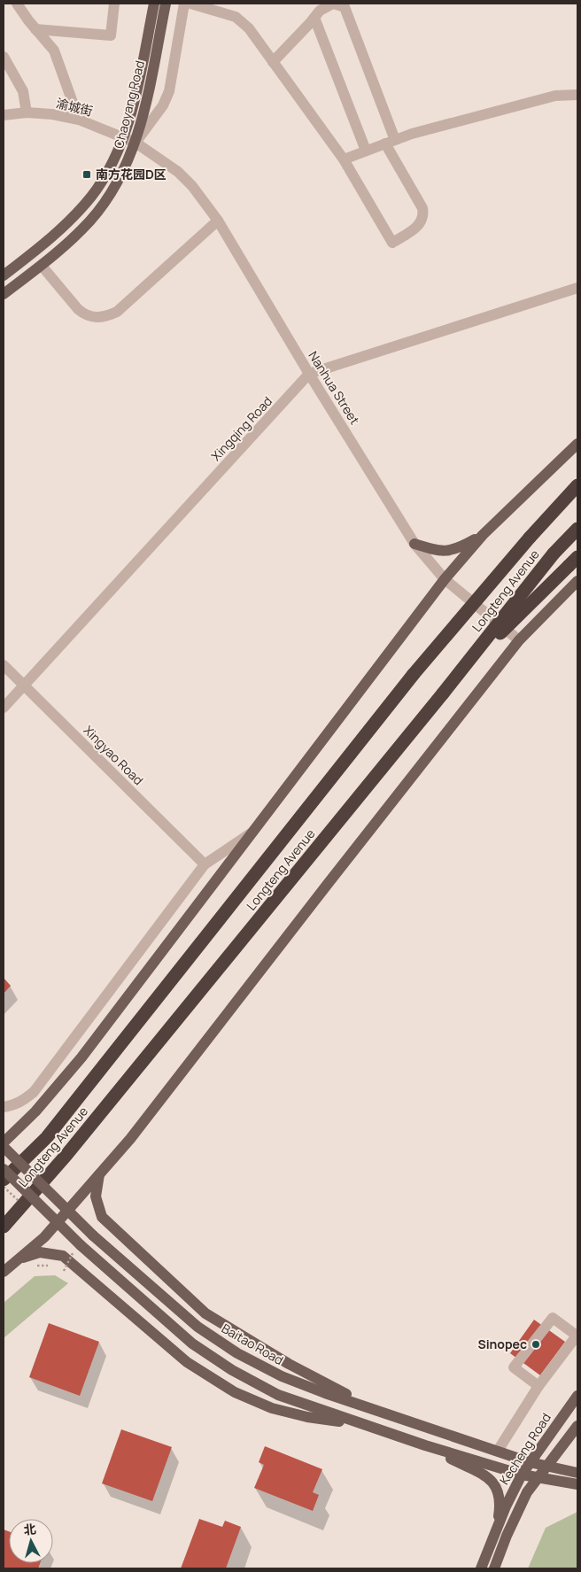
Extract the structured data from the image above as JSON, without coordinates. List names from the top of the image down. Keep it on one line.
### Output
{"streets":{"highway":["Longteng Avenue"],"main road":["Chaoyang Road","Baitao Road","Kecheng Road"],"street":["渝城街","Nanhua Street","Xingqing Road","Xingyao Road"]},"crossings":[["Chaoyang Road","渝城街"],["Chaoyang Road","Nanhua Street"],["渝城街","Nanhua Street"],["Nanhua Street","Xingqing Road"],["Xingqing Road","Xingyao Road"],["Baitao Road","Kecheng Road"]],"places":{"transit":["南方花园D区"],"other":["Sinopec"]},"north":"top"}
